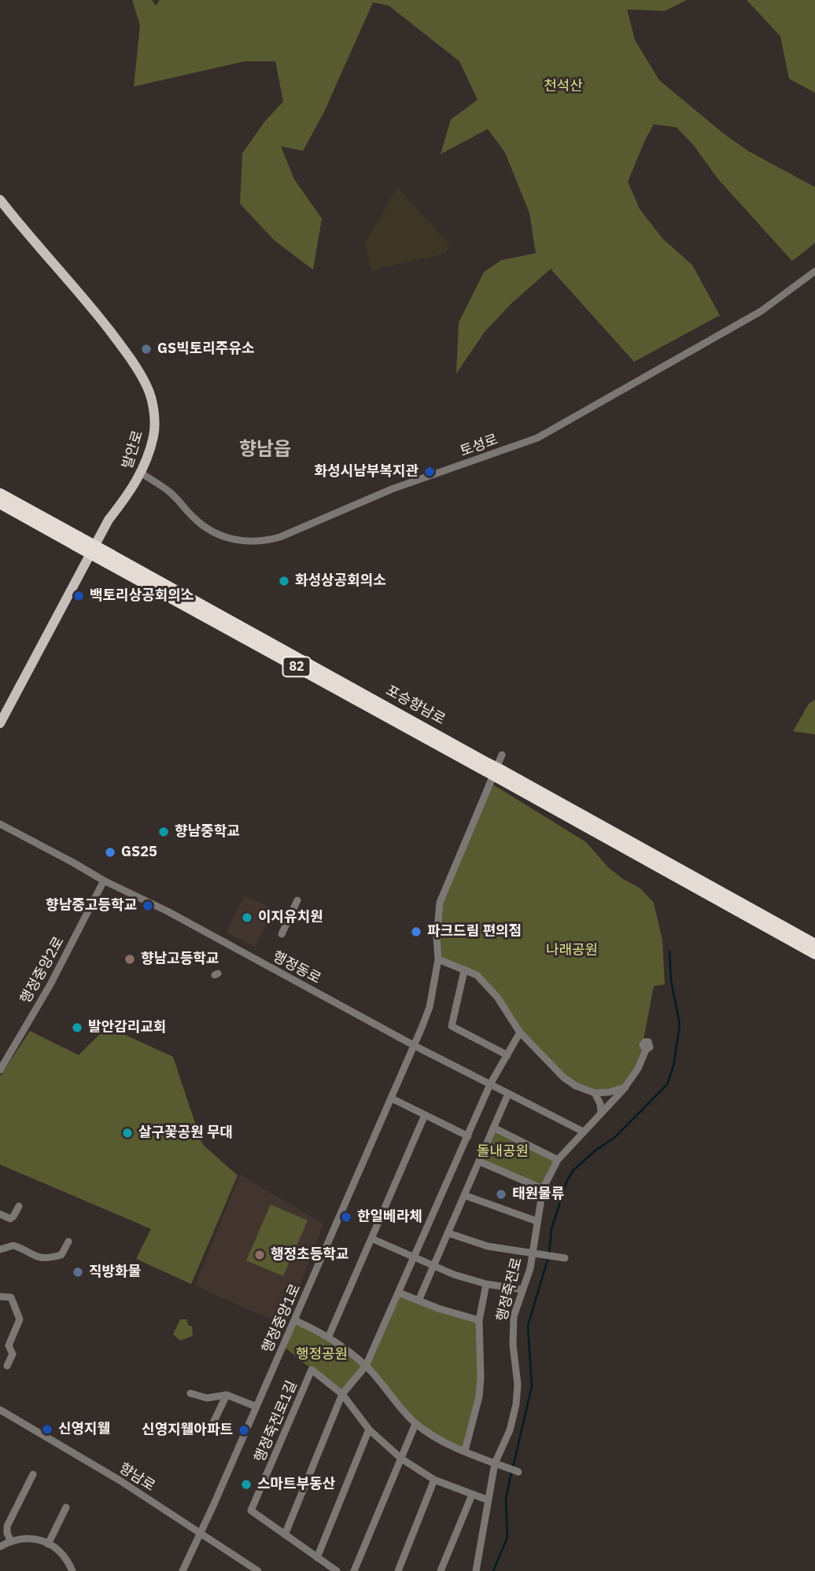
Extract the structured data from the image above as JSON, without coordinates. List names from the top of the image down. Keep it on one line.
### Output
{"streets":{"highway":["82","포승향남로"],"main road":["발안로"],"street":["토성로","행정동로","행정중앙2로","행정죽전로","행정중앙1로","행정죽전로1길","향남로"]},"crossings":[["토성로","발안로"],["행정동로","행정중앙2로"],["행정동로","행정죽전로"],["행정동로","행정중앙1로"],["행정죽전로","행정죽전로1길"],["행정중앙1로","향남로"]],"districts":["향남읍"],"parks":["천석산","나래공원","돌내공원","행정공원"],"places":["GS빅토리주유소","화성시남부복지관","화성상공회의소","백토리상공회의소","향남중학교","GS25","향남중고등학교","이지유치원","파크드림 편의점","향남고등학교","발안감리교회","살구꽃공원 무대","태원물류","한일베라체","행정초등학교","직방화물","신영지웰","신영지웰아파트","스마트부동산"]}
